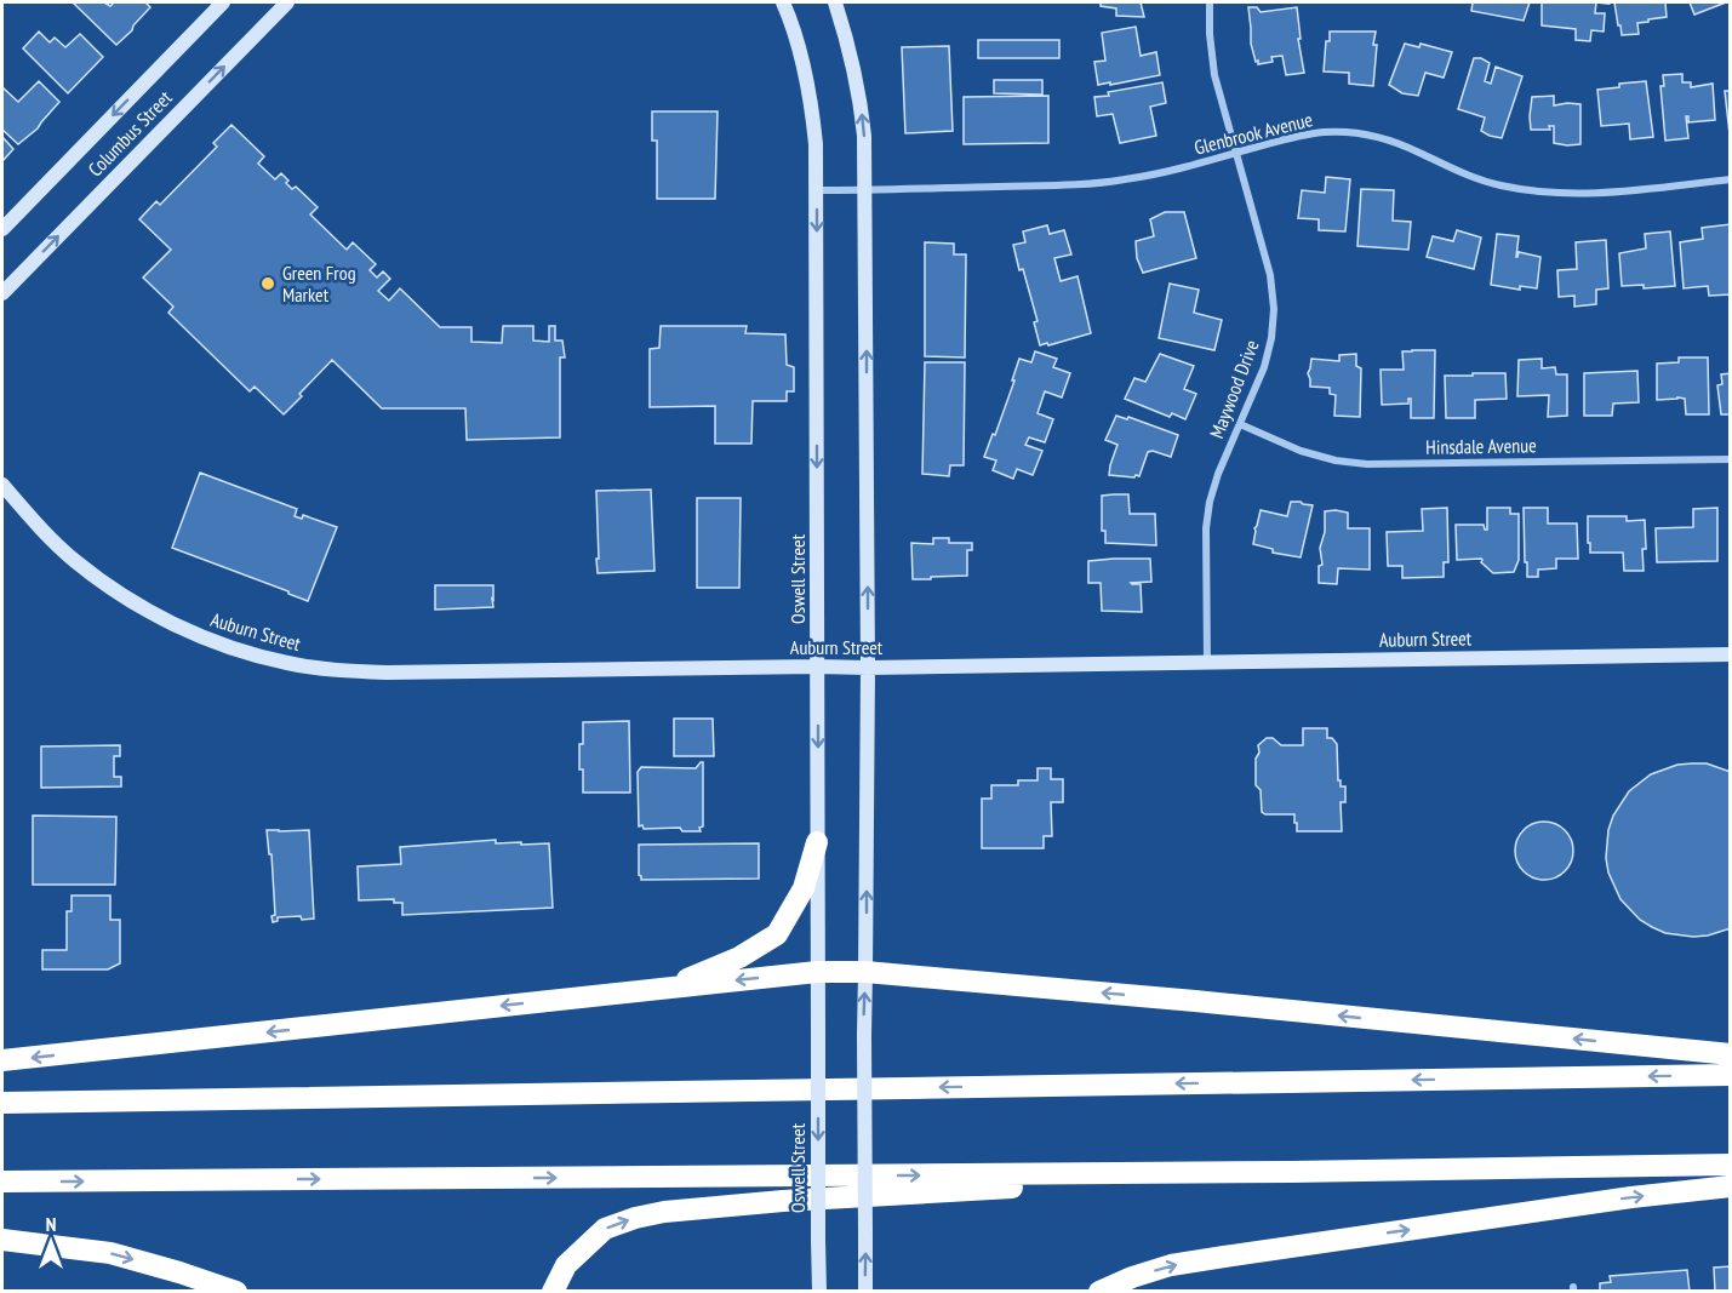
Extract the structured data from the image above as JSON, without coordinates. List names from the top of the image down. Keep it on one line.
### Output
{"streets":{"main road":["Columbus Street","Oswell Street","Auburn Street"],"street":["Glenbrook Avenue","Maywood Drive","Hinsdale Avenue"]},"crossings":[["Glenbrook Avenue","Maywood Drive"],["Glenbrook Avenue","Oswell Street"],["Maywood Drive","Hinsdale Avenue"],["Maywood Drive","Auburn Street"],["Oswell Street","Auburn Street"]],"places":["Green Frog Market"],"north":"top"}
